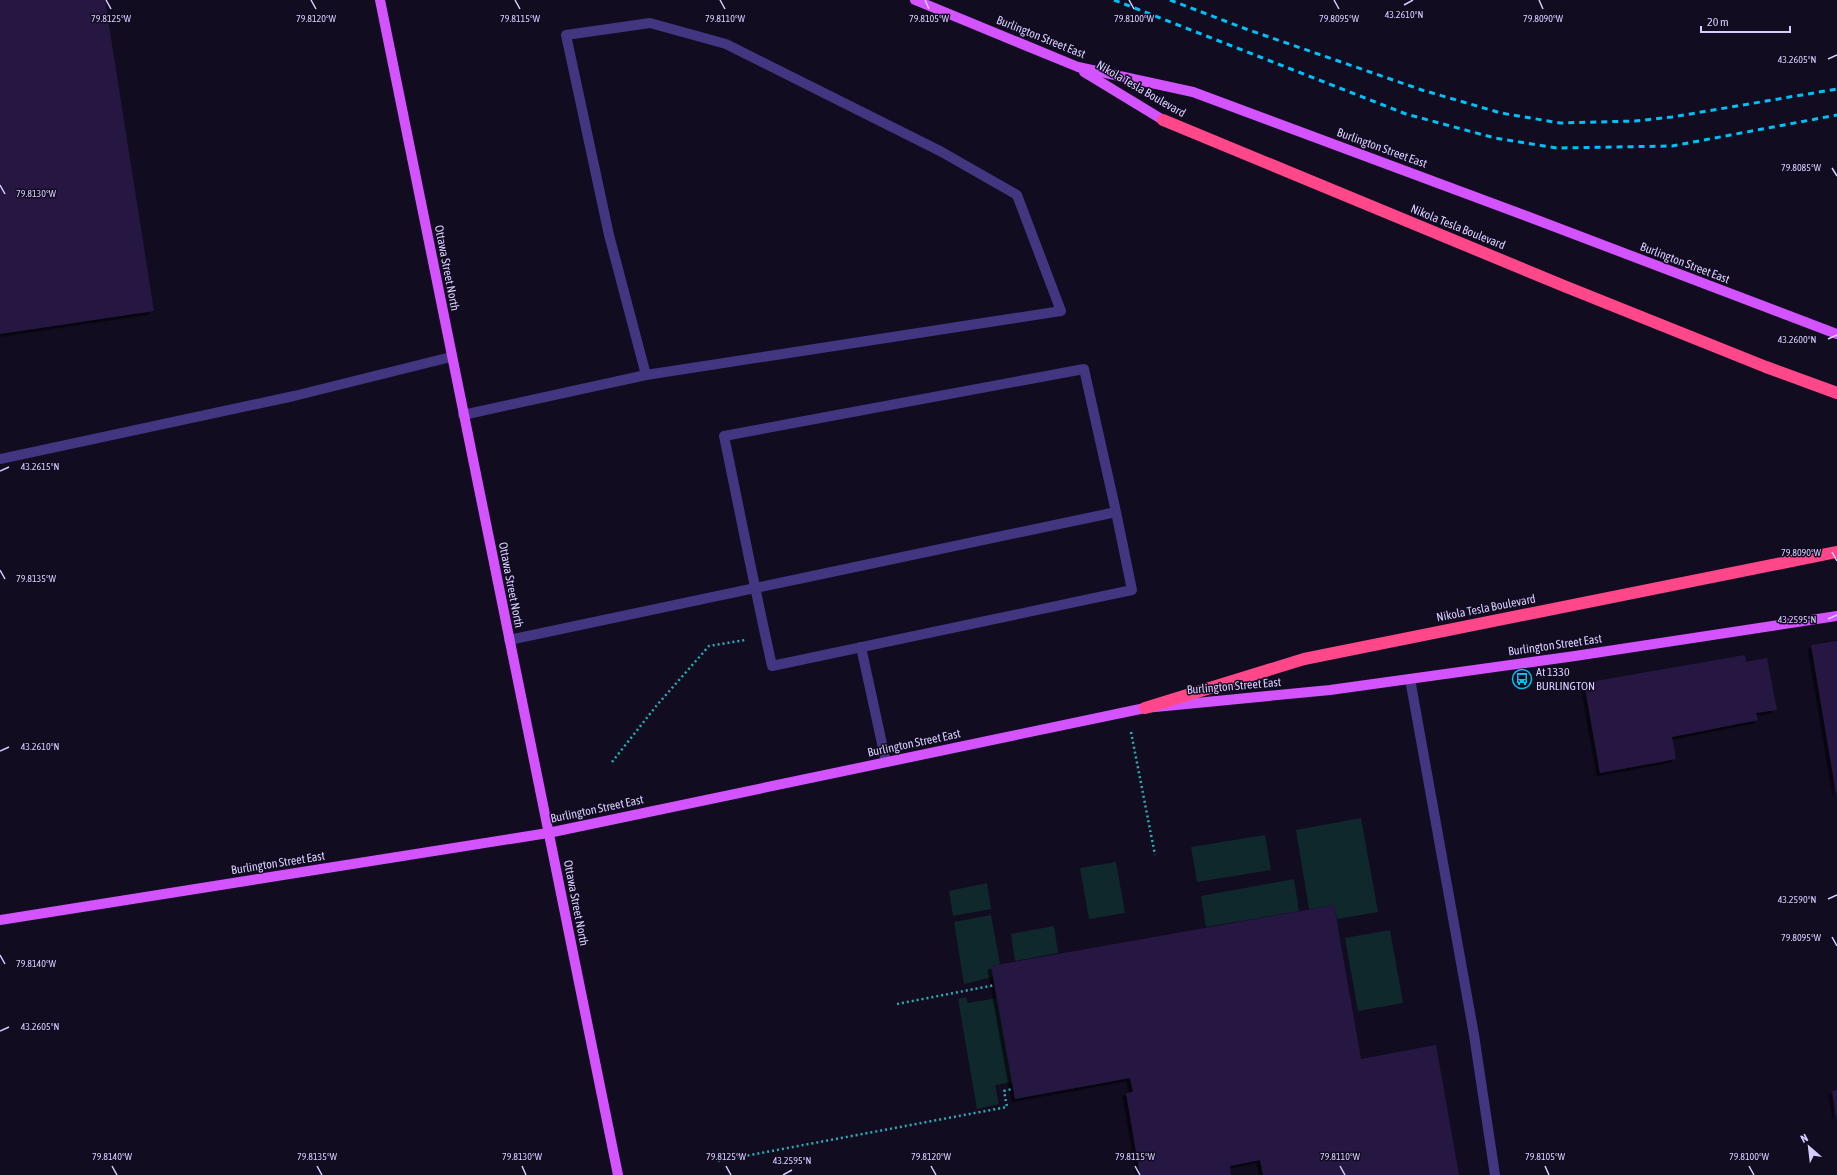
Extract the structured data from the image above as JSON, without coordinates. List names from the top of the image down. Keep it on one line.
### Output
{"streets":{"highway":["Nikola Tesla Boulevard"],"main road":["Burlington Street East","Ottawa Street North"]},"crossings":[["Burlington Street East","Nikola Tesla Boulevard"],["Burlington Street East","Ottawa Street North"]],"places":{"bus stop":["At 1330 BURLINGTON"]},"scale_bar":"20 m","north":"top left","coordinates":["43.2610°N","79.8125°W","79.8120°W","79.8115°W","79.8110°W","79.8095°W","79.8090°W","79.8105°W","79.8100°W","43.2605°N","79.8085°W","79.8130°W","43.2600°N","43.2615°N","79.8135°W","43.2595°N","43.2590°N","79.8140°W"]}
